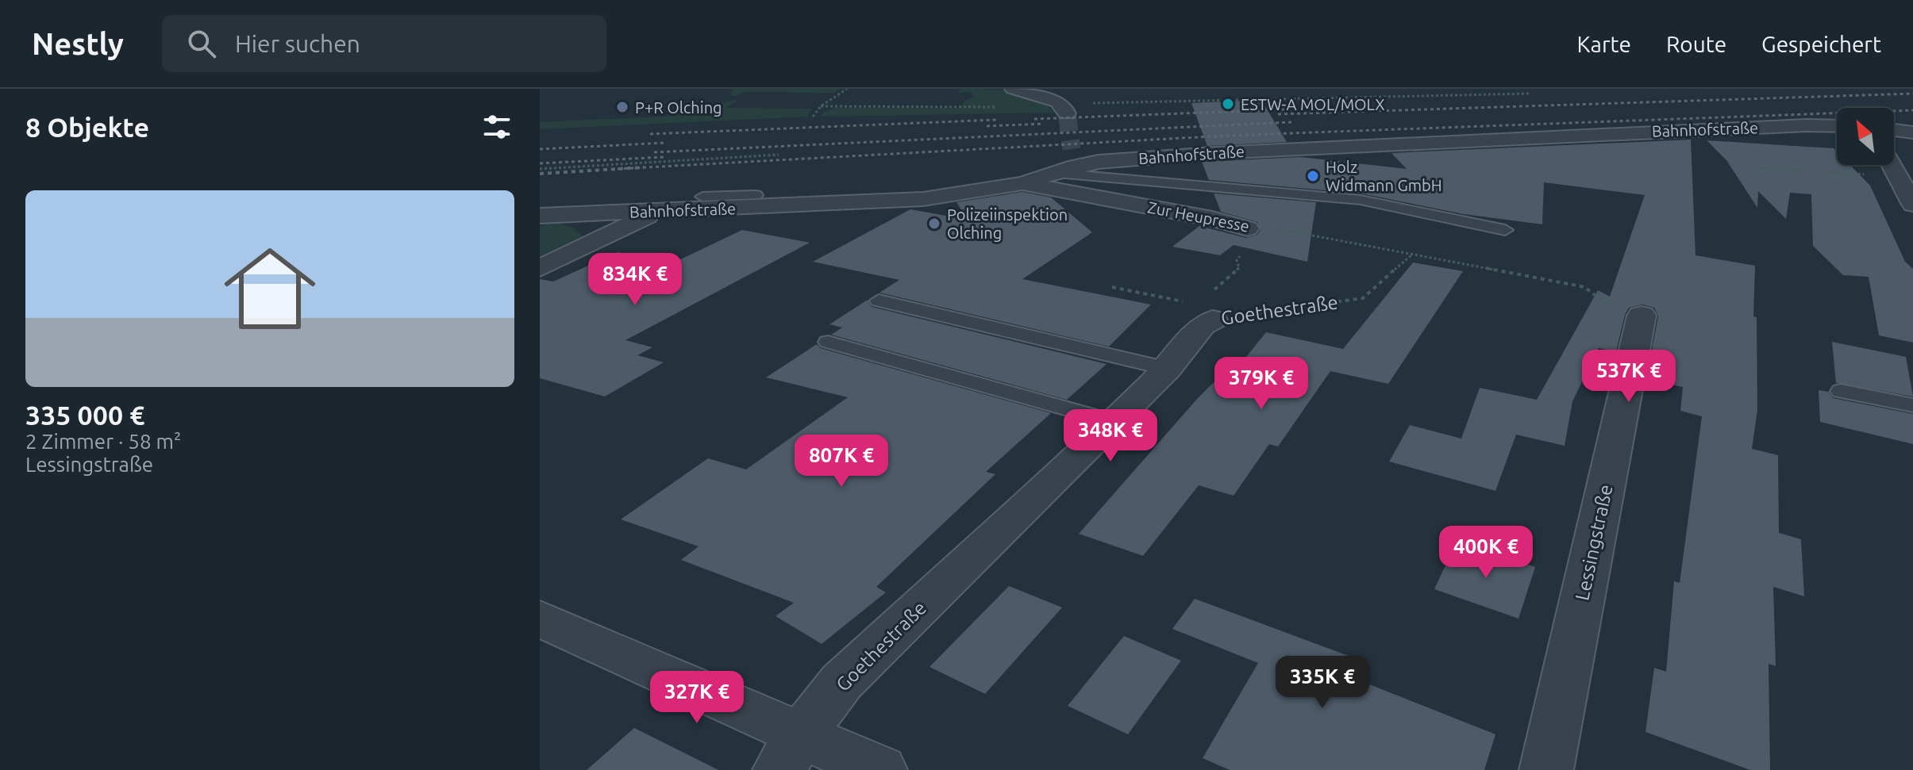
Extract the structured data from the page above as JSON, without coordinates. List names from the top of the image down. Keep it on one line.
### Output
{"streets":{"street":["Bahnhofstraße","Zur Heupresse","Goethestraße","Lessingstraße"]},"crossings":[["Bahnhofstraße","Zur Heupresse"],["Zur Heupresse","Goethestraße"]],"places":["ESTW-A MOL/MOLX","P+R Olching","Holz Widmann GmbH","Polizeiinspektion Olching"],"north":"top left","page":{"header":"Nestly","search":"Hier suchen","nav":["Karte","Route","Gespeichert"],"heading":"8 Objekte","list":[{"name":"335 000 €","note":"2 Zimmer · 58 m² · Lessingstraße"}],"price":["834K €","537K €","379K €","348K €","807K €","400K €","335K €","327K €"]}}
